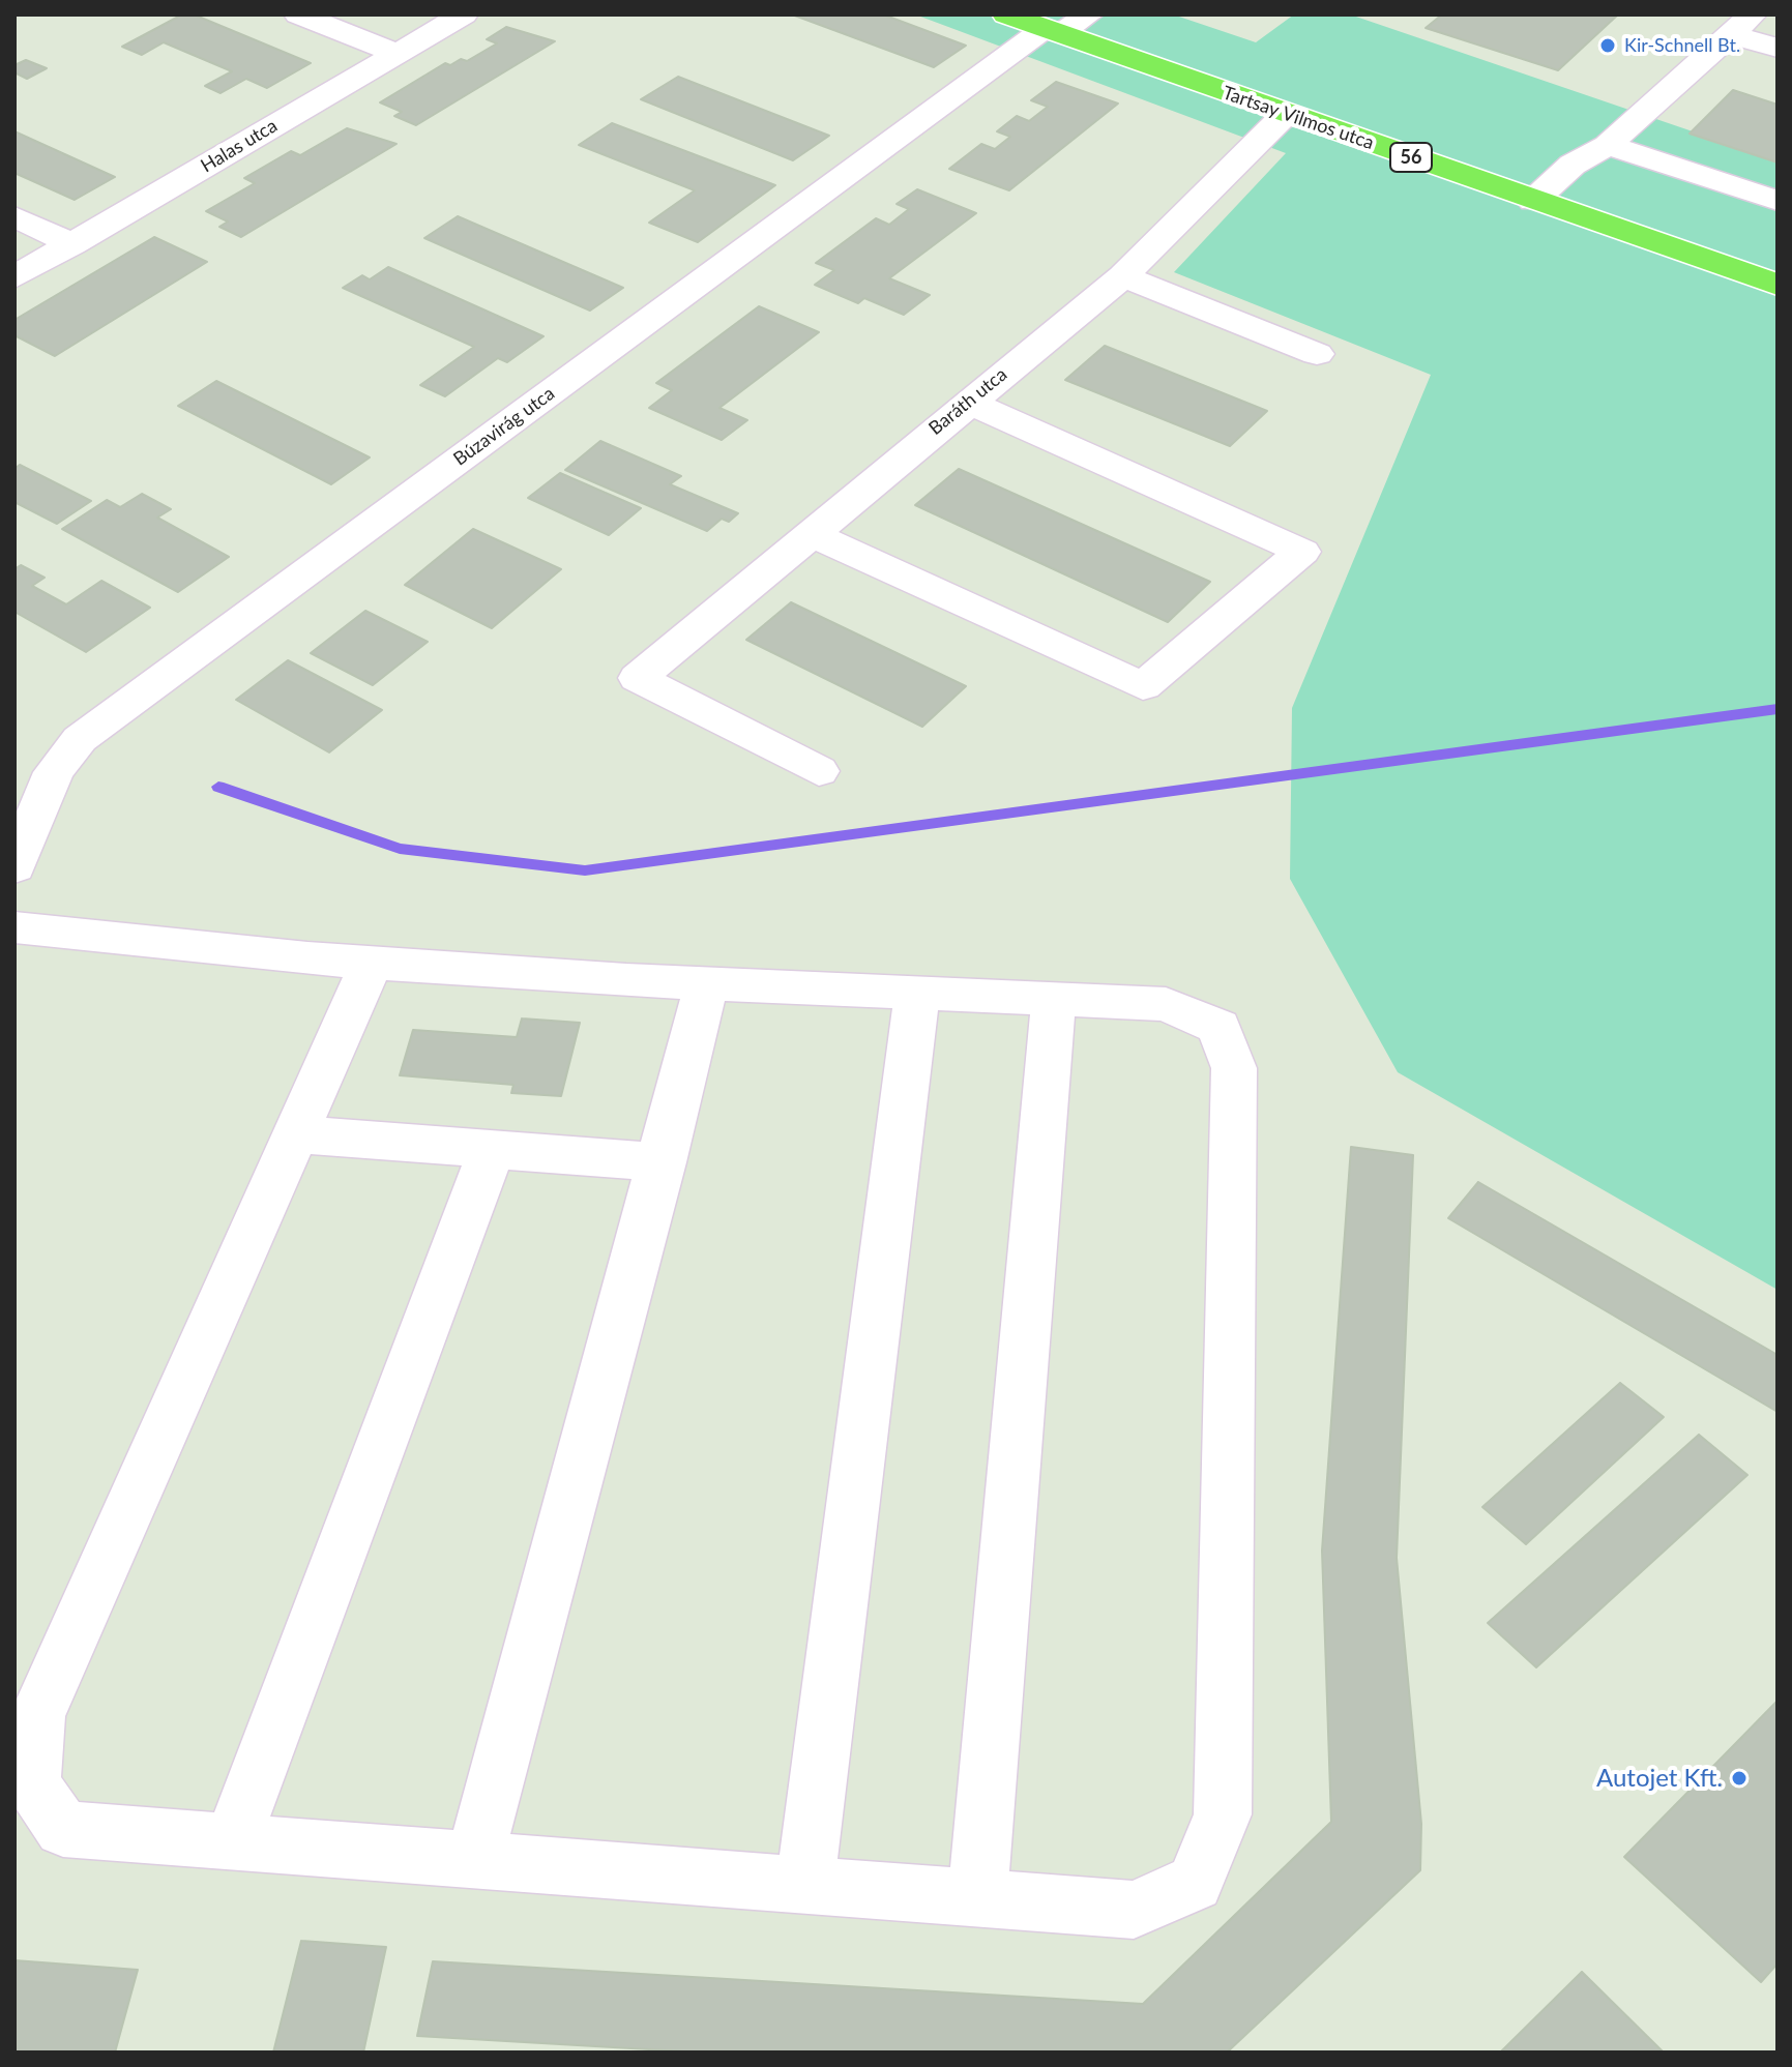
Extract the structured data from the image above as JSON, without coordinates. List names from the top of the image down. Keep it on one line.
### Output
{"streets":{"main road":["Tartsay Vilmos utca","56"],"street":["Halas utca","Baráth utca","Búzavirág utca"]},"crossings":[["Tartsay Vilmos utca","Baráth utca"],["Tartsay Vilmos utca","Búzavirág utca"]],"places":["Kir-Schnell Bt.","Autojet Kft."]}
